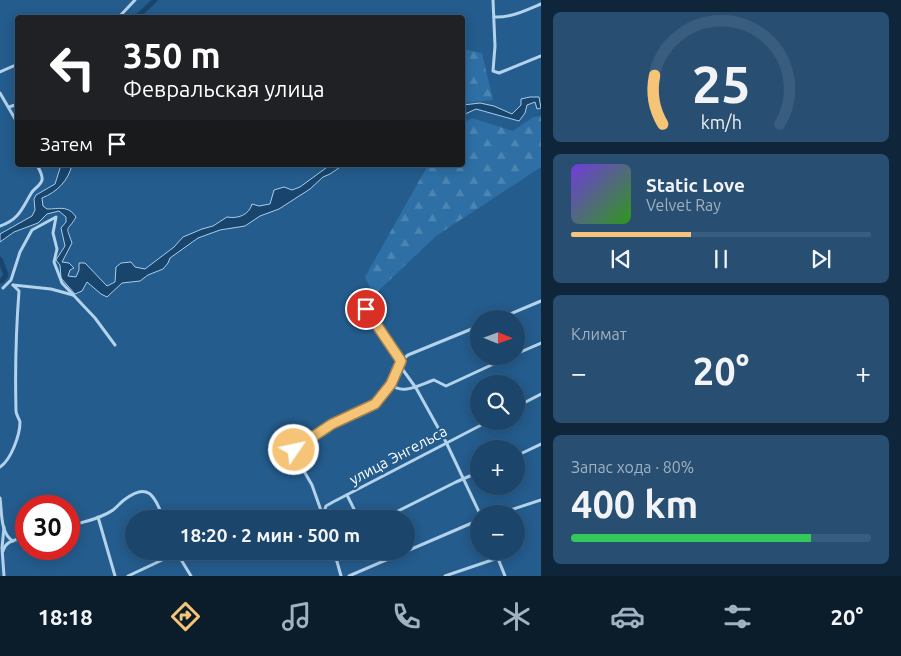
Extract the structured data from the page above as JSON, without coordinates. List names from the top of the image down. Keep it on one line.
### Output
{"streets":{"street":["улица Энгельса"]},"north":"right","page":{"turn":["350 m","Февральская улица"],"then":"Затем","song":["Static Love","Velvet Ray"],"tile":["Климат",["Запас хода · 80%","400 km"]],"map_buttons":["+","−"],"heat":["−","20°","+"],"limit":"30","trip":"18:20 · 2 мин · 500 m","tabs":["18:18","20°"],"gauge":["25","km/h"]}}
